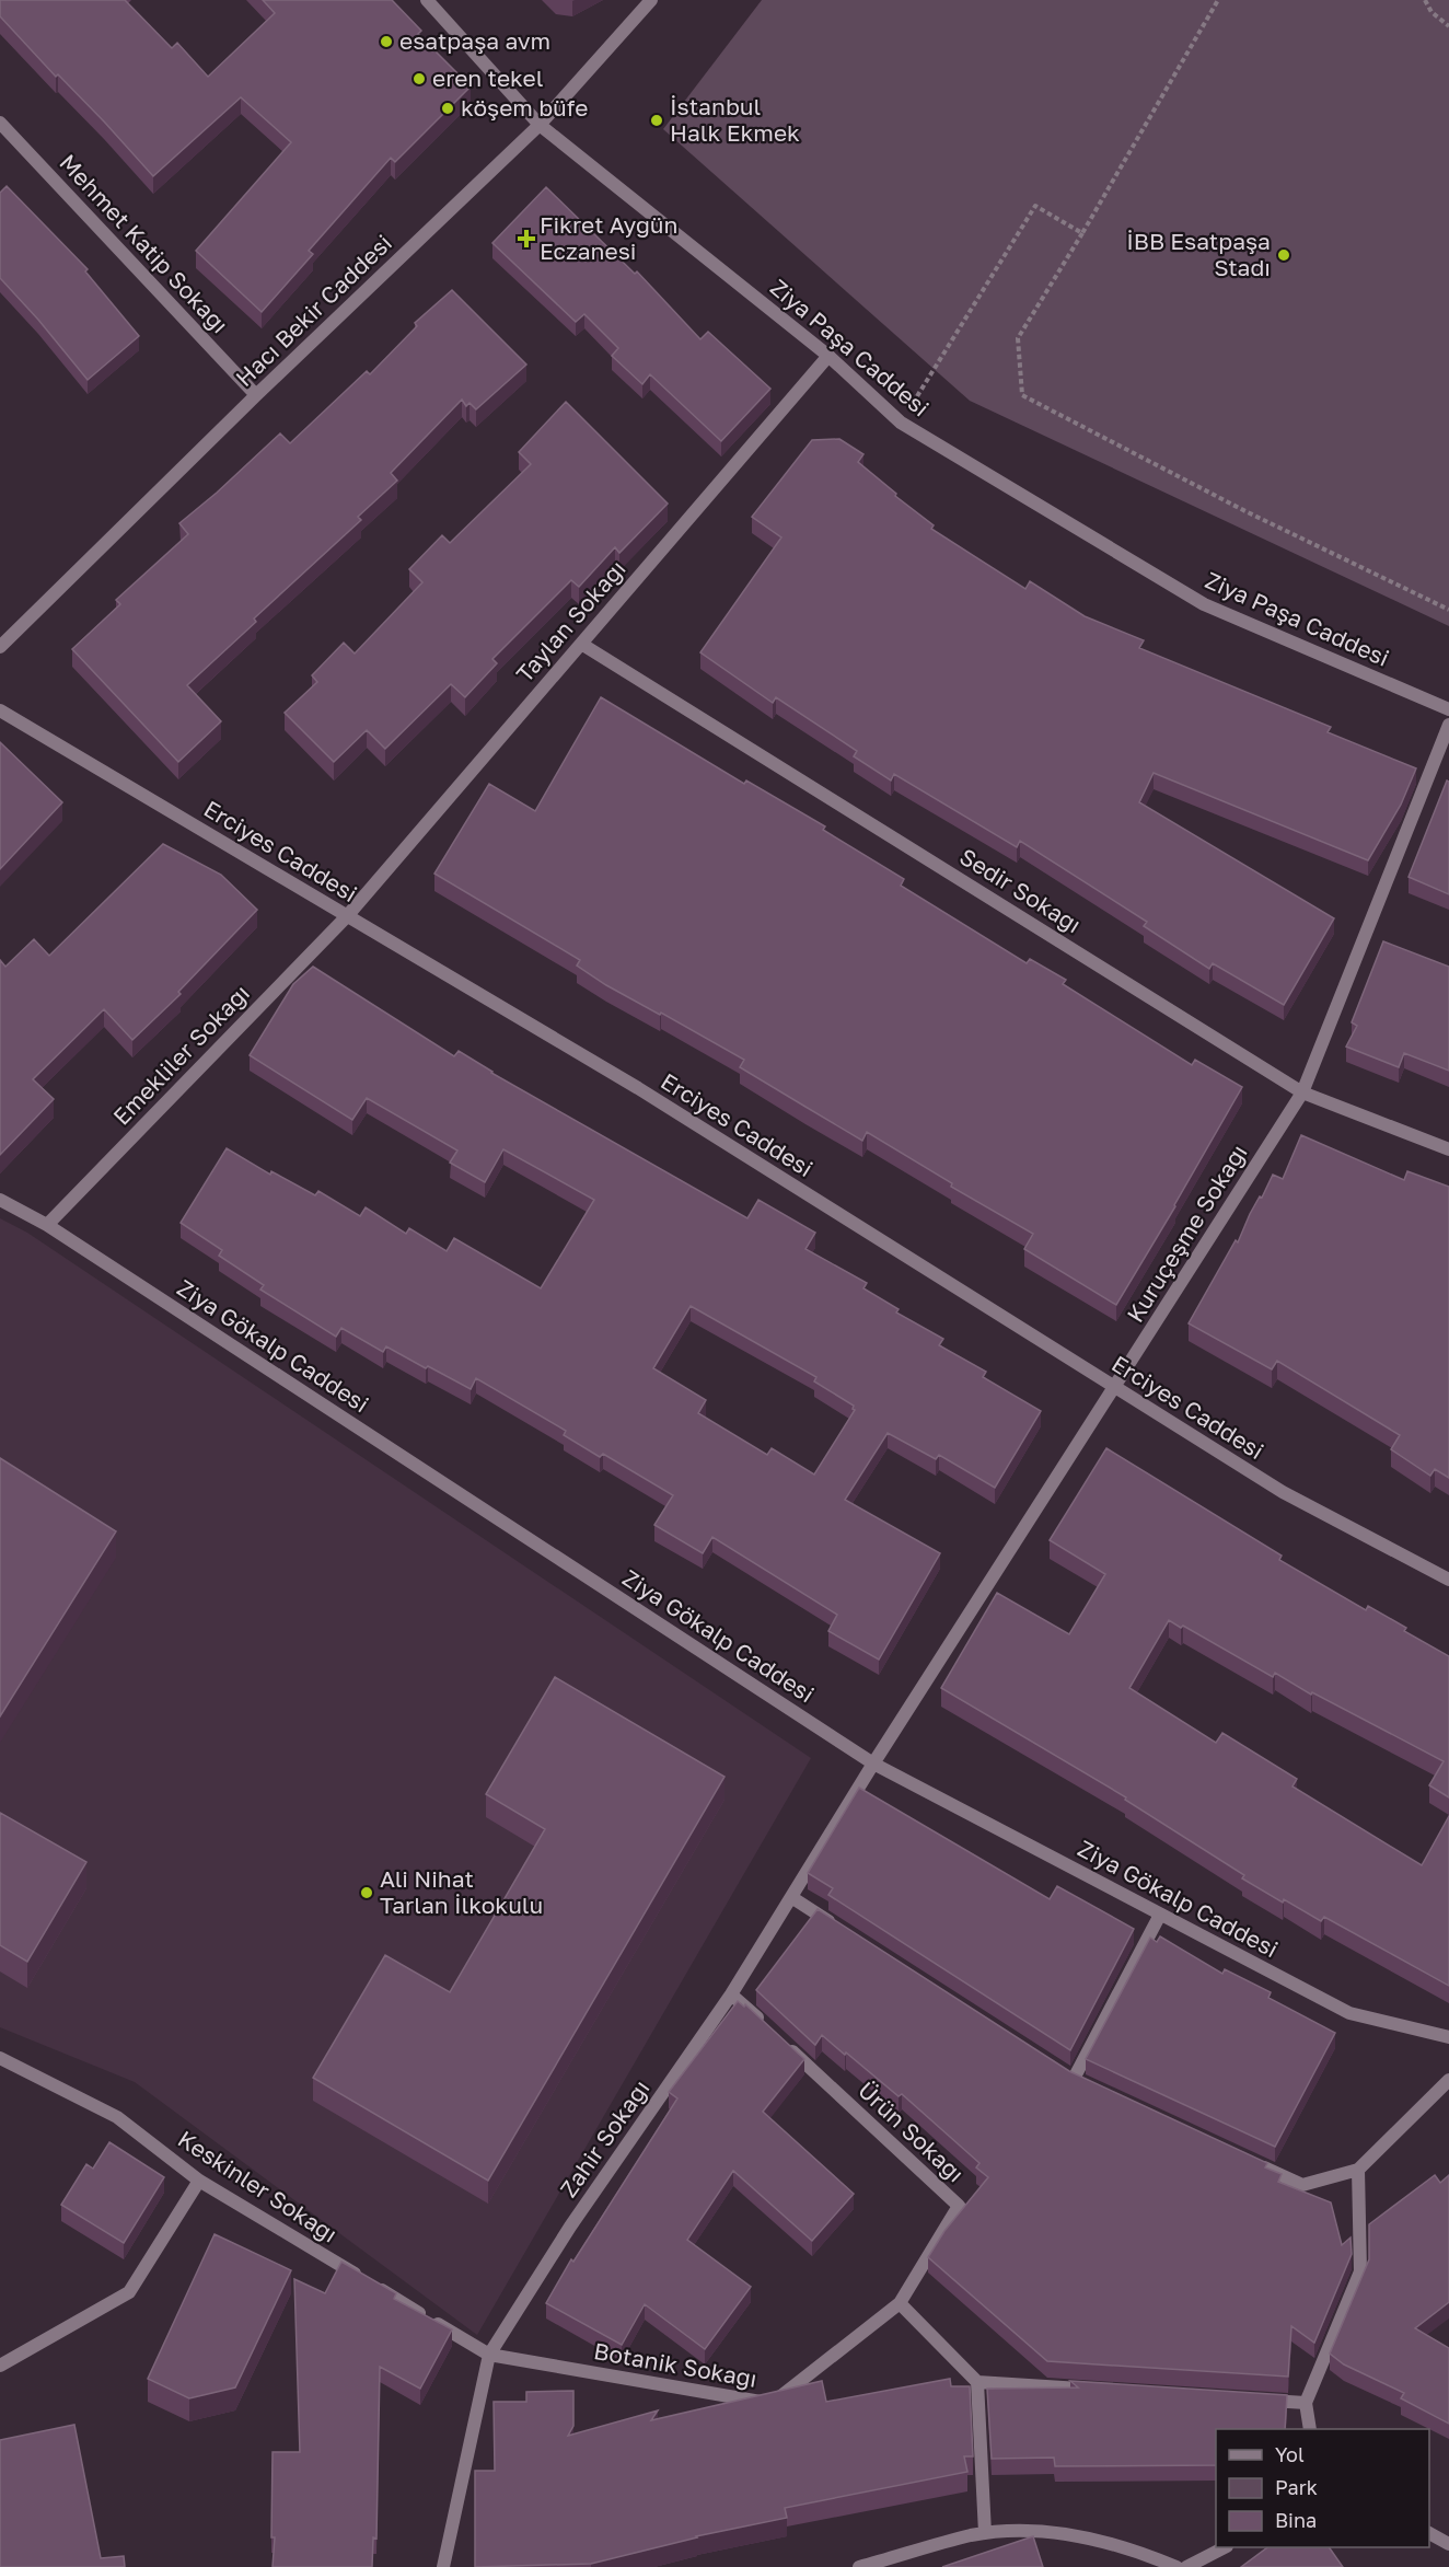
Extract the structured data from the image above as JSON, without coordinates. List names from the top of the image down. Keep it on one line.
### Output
{"streets":{"street":["Mehmet Katip Sokağı","Hacı Bekir Caddesi","Ziya Paşa Caddesi","Taylan Sokağı","Erciyes Caddesi","Sedir Sokağı","Emekliler Sokağı","Kuruçeşme Sokağı","Ziya Gökalp Caddesi","Ürün Sokağı","Zahir Sokağı","Keskinler Sokağı","Botanik Sokağı"]},"crossings":[["Mehmet Katip Sokağı","Hacı Bekir Caddesi"],["Hacı Bekir Caddesi","Ziya Paşa Caddesi"],["Ziya Paşa Caddesi","Taylan Sokağı"],["Taylan Sokağı","Erciyes Caddesi"],["Taylan Sokağı","Sedir Sokağı"],["Taylan Sokağı","Emekliler Sokağı"],["Erciyes Caddesi","Emekliler Sokağı"],["Erciyes Caddesi","Kuruçeşme Sokağı"],["Sedir Sokağı","Kuruçeşme Sokağı"],["Emekliler Sokağı","Ziya Gökalp Caddesi"],["Kuruçeşme Sokağı","Ziya Gökalp Caddesi"],["Kuruçeşme Sokağı","Zahir Sokağı"],["Ziya Gökalp Caddesi","Zahir Sokağı"],["Ürün Sokağı","Zahir Sokağı"],["Ürün Sokağı","Botanik Sokağı"],["Zahir Sokağı","Keskinler Sokağı"],["Zahir Sokağı","Botanik Sokağı"],["Keskinler Sokağı","Botanik Sokağı"]],"places":{"other":["esatpaşa avm","eren tekel","köşem büfe","İstanbul Halk Ekmek","İBB Esatpaşa Stadı","Ali Nihat Tarlan İlkokulu"],"health":["Fikret Aygün Eczanesi"]},"legend":["Yol","Park","Bina"]}
